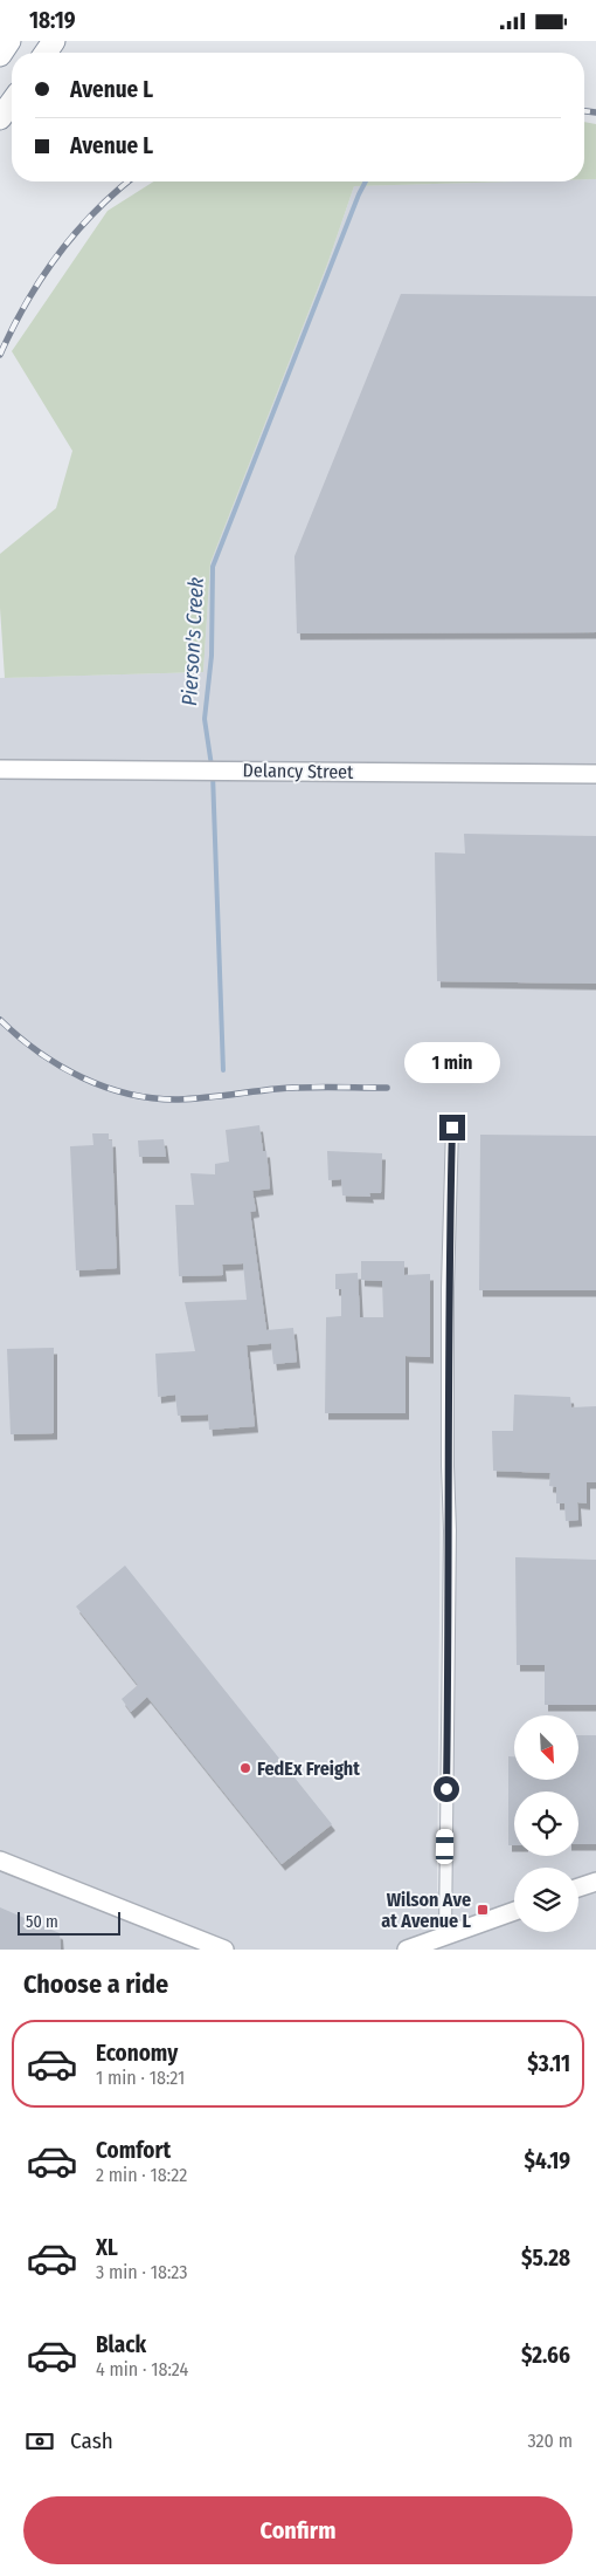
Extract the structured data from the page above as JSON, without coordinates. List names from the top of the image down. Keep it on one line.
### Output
{"streets":{"street":["Delancy Street"]},"water":["Pierson's Creek"],"places":{"other":["FedEx Freight"],"transit":["Wilson Ave at Avenue L"]},"scale_bar":"50 m","north":"bottom right","page":{"status":"18:19","banner":["Avenue L","Avenue L"],"bubble":"1 min","scale":"50 m","heading":"Choose a ride","list":[{"name":"Economy","note":"1 min · 18:21","value":"$3.11"},{"name":"Comfort","note":"2 min · 18:22","value":"$4.19"},{"name":"XL","note":"3 min · 18:23","value":"$5.28"},{"name":"Black","note":"4 min · 18:24","value":"$2.66"}],"pay":["Cash","320 m"],"buttons":"Confirm"}}
